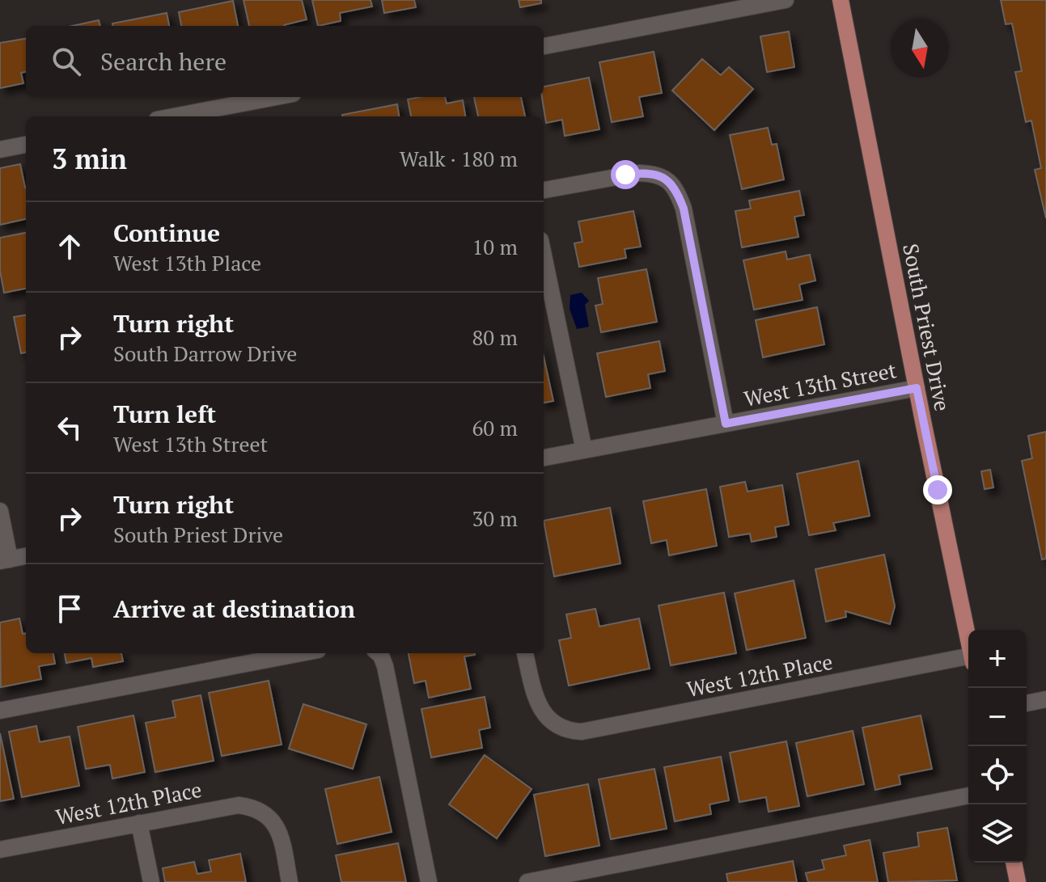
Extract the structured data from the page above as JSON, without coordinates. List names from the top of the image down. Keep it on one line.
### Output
{"streets":{"main road":["South Priest Drive"],"street":["West 13th Street","West 12th Place"]},"crossings":[["South Priest Drive","West 13th Street"]],"north":"bottom","page":{"search":"Search here","heading":["3 min","Walk · 180 m"],"list":[["Continue","West 13th Place","10 m"],["Turn right","South Darrow Drive","80 m"],["Turn left","West 13th Street","60 m"],["Turn right","South Priest Drive","30 m"],"Arrive at destination"],"map_buttons":["+","−"]}}
